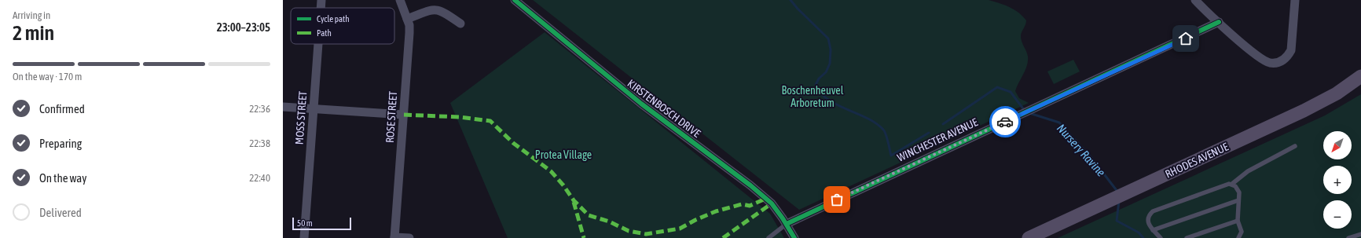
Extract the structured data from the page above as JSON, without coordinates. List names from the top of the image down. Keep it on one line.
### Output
{"streets":{"main road":["RHODES AVENUE"],"street":["KIRSTENBOSCH DRIVE","ROSE STREET","MOSS STREET","WINCHESTER AVENUE"]},"crossings":[["KIRSTENBOSCH DRIVE","WINCHESTER AVENUE"]],"water":["Nursery Ravine"],"parks":["Boschenheuvel Arboretum","Protea Village"],"legend":["Cycle path","Path"],"scale_bar":"50 m","north":"bottom left","page":{"heading":["2 min","Arriving in","23:00–23:05"],"bar":"On the way · 170 m","list":[["Confirmed","22:36"],["Preparing","22:38"],["On the way","22:40"],"Delivered"],"map_buttons":["+","−"],"scale":"50 m"}}
